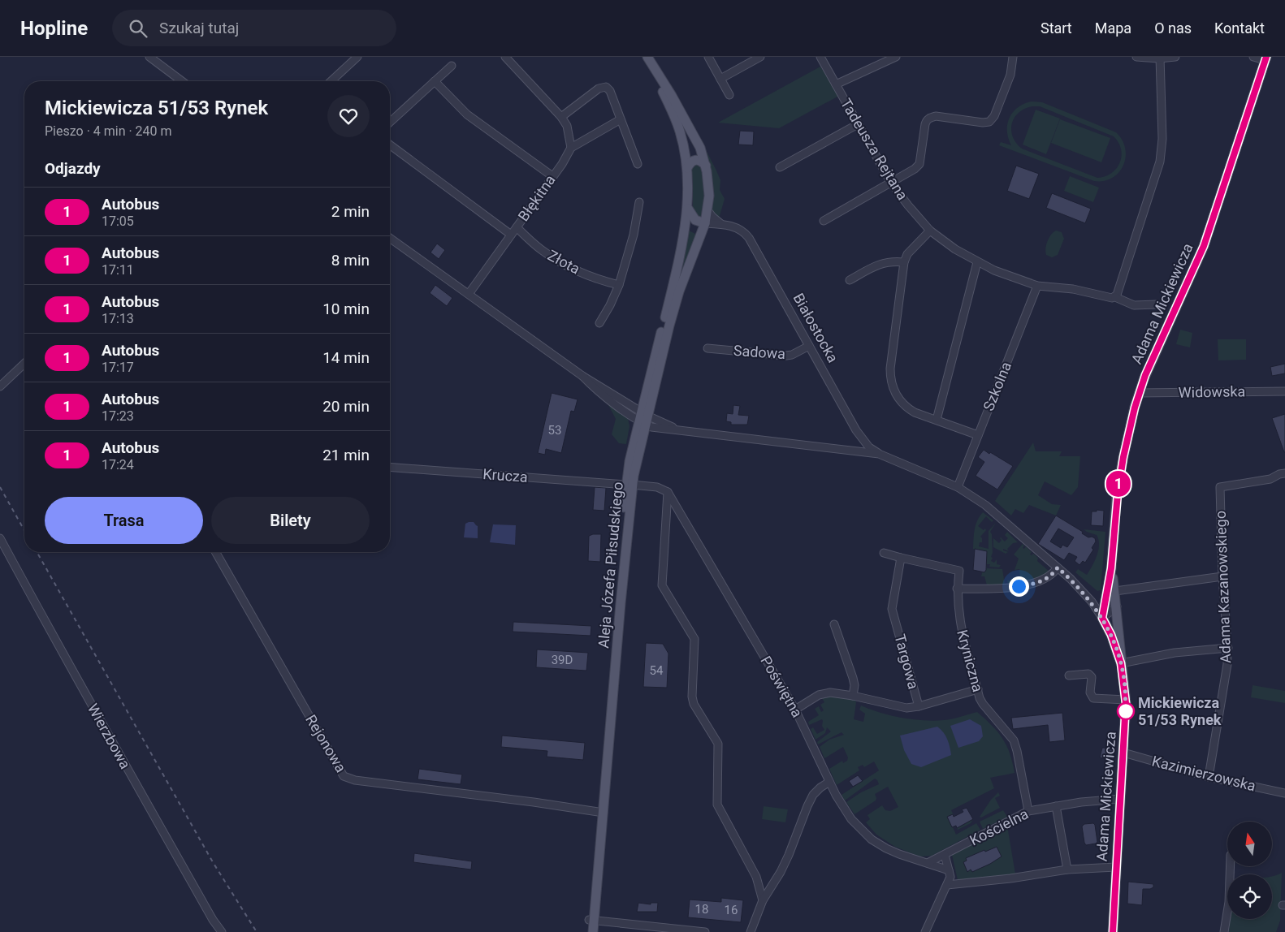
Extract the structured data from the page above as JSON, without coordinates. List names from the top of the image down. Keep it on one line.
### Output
{"streets":{"main road":["Adama Mickiewicza","Aleja Józefa Piłsudskiego"],"street":["Tadeusza Rejtana","Błękitna","Złota","Białostocka","Sadowa","Szkolna","Widowska","Krucza","Adama Kazanowskiego","Kryniczna","Targowa","Poświętna","Wierzbowa","Rejonowa","Kazimierzowska","Kościelna"]},"crossings":[["Tadeusza Rejtana","Szkolna"],["Błękitna","Złota"],["Adama Mickiewicza","Widowska"],["Adama Mickiewicza","Kazimierzowska"],["Adama Mickiewicza","Kościelna"],["Białostocka","Sadowa"],["Białostocka","Aleja Józefa Piłsudskiego"],["Krucza","Aleja Józefa Piłsudskiego"],["Aleja Józefa Piłsudskiego","Rejonowa"],["Adama Kazanowskiego","Kazimierzowska"],["Kryniczna","Targowa"],["Kryniczna","Kościelna"],["Poświętna","Kościelna"]],"places":["Mickiewicza 51/53 Rynek"],"lines":["bus line 1"],"house_numbers":["53","39D","54","18","16"],"north":"top","page":{"header":"Hopline","search":"Szukaj tutaj","nav":["Start","Mapa","O nas","Kontakt"],"on_map":"1","heading":[["Mickiewicza 51/53 Rynek","Pieszo · 4 min · 240 m"],"Odjazdy"],"list":[{"mark":"1","name":"Autobus","note":"17:05","value":"2 min"},{"mark":"1","name":"Autobus","note":"17:11","value":"8 min"},{"mark":"1","name":"Autobus","note":"17:13","value":"10 min"},{"mark":"1","name":"Autobus","note":"17:17","value":"14 min"},{"mark":"1","name":"Autobus","note":"17:23","value":"20 min"},{"mark":"1","name":"Autobus","note":"17:24","value":"21 min"}],"buttons":["Trasa","Bilety"]}}
